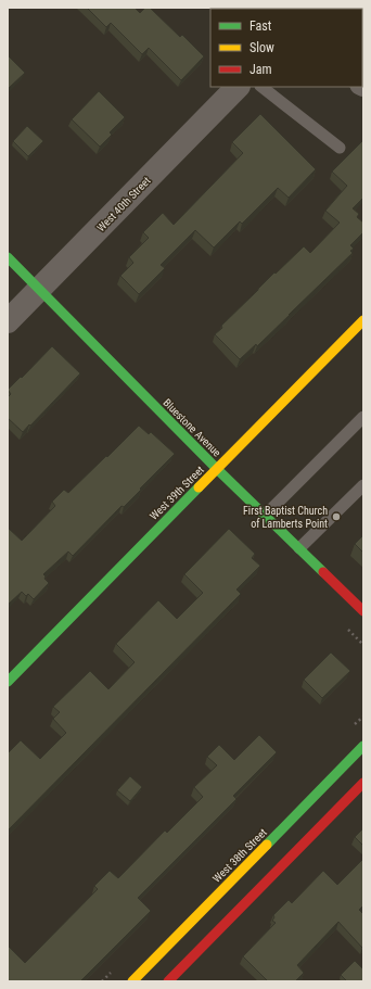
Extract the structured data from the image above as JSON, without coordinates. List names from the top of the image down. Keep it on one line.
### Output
{"streets":{"street":["West 40th Street","Bluestone Avenue","West 39th Street","West 38th Street"]},"crossings":[["West 40th Street","Bluestone Avenue"],["Bluestone Avenue","West 39th Street"]],"places":["First Baptist Church of Lamberts Point"],"legend":["Fast","Slow","Jam"]}
